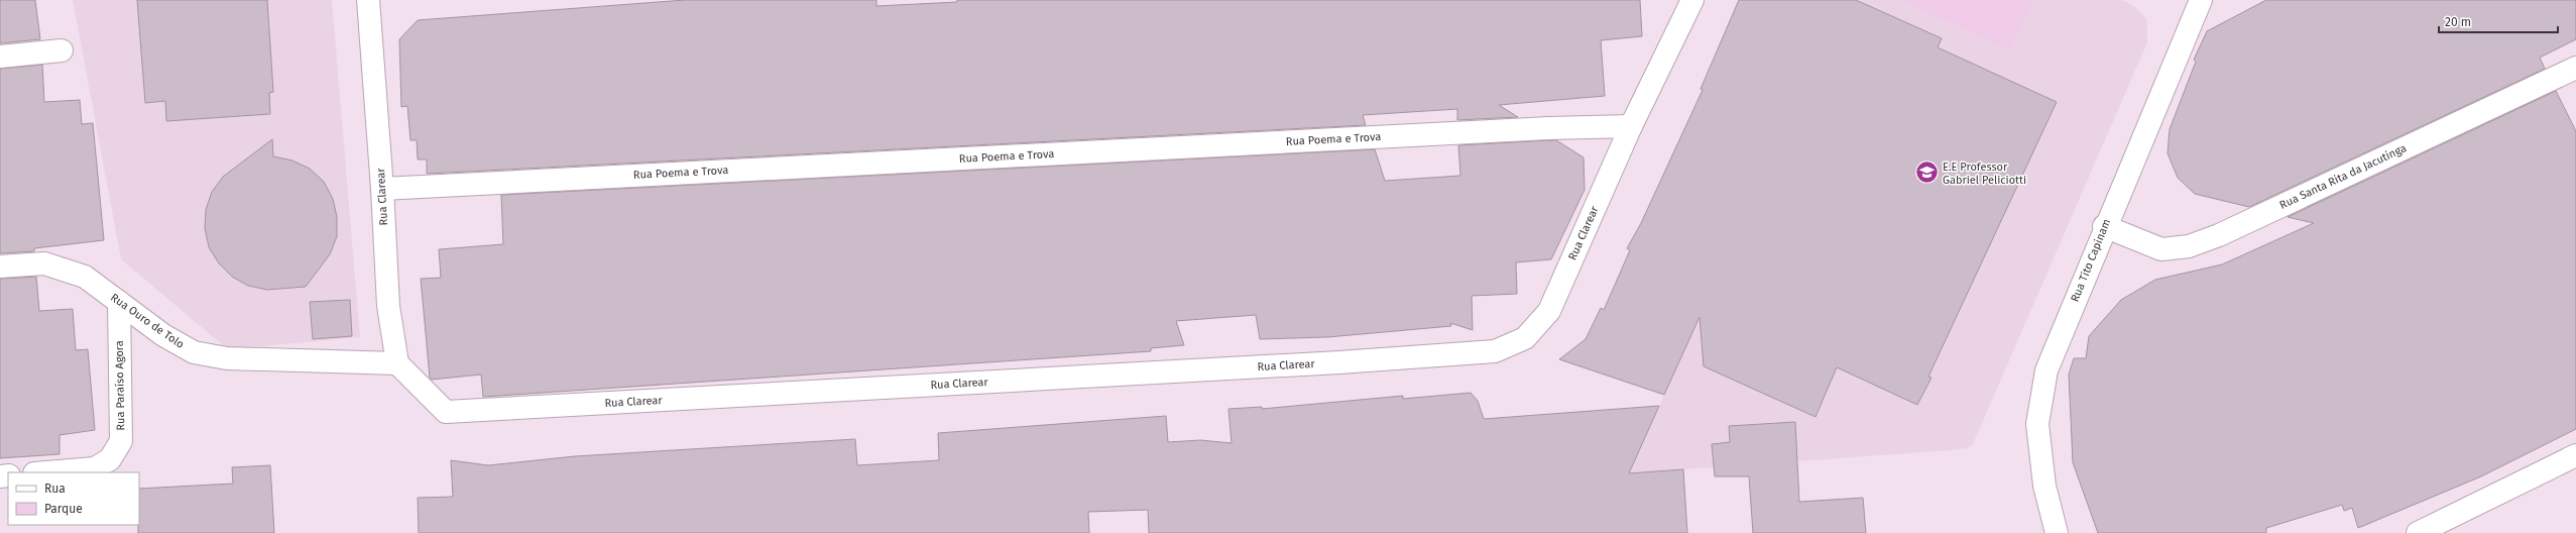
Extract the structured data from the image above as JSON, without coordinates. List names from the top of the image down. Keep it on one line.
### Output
{"streets":{"street":["Rua Poema e Trova","Rua Santa Rita da Jacutinga","Rua Clarear","Rua Tito Capinam","Rua Ouro de Tolo","Rua Paraíso Agora"]},"crossings":[["Rua Poema e Trova","Rua Clarear"],["Rua Santa Rita da Jacutinga","Rua Tito Capinam"],["Rua Clarear","Rua Ouro de Tolo"],["Rua Ouro de Tolo","Rua Paraíso Agora"]],"places":{"school or university":["E.E Professor Gabriel Peliciotti"]},"legend":["Rua","Parque"],"scale_bar":"20 m"}
